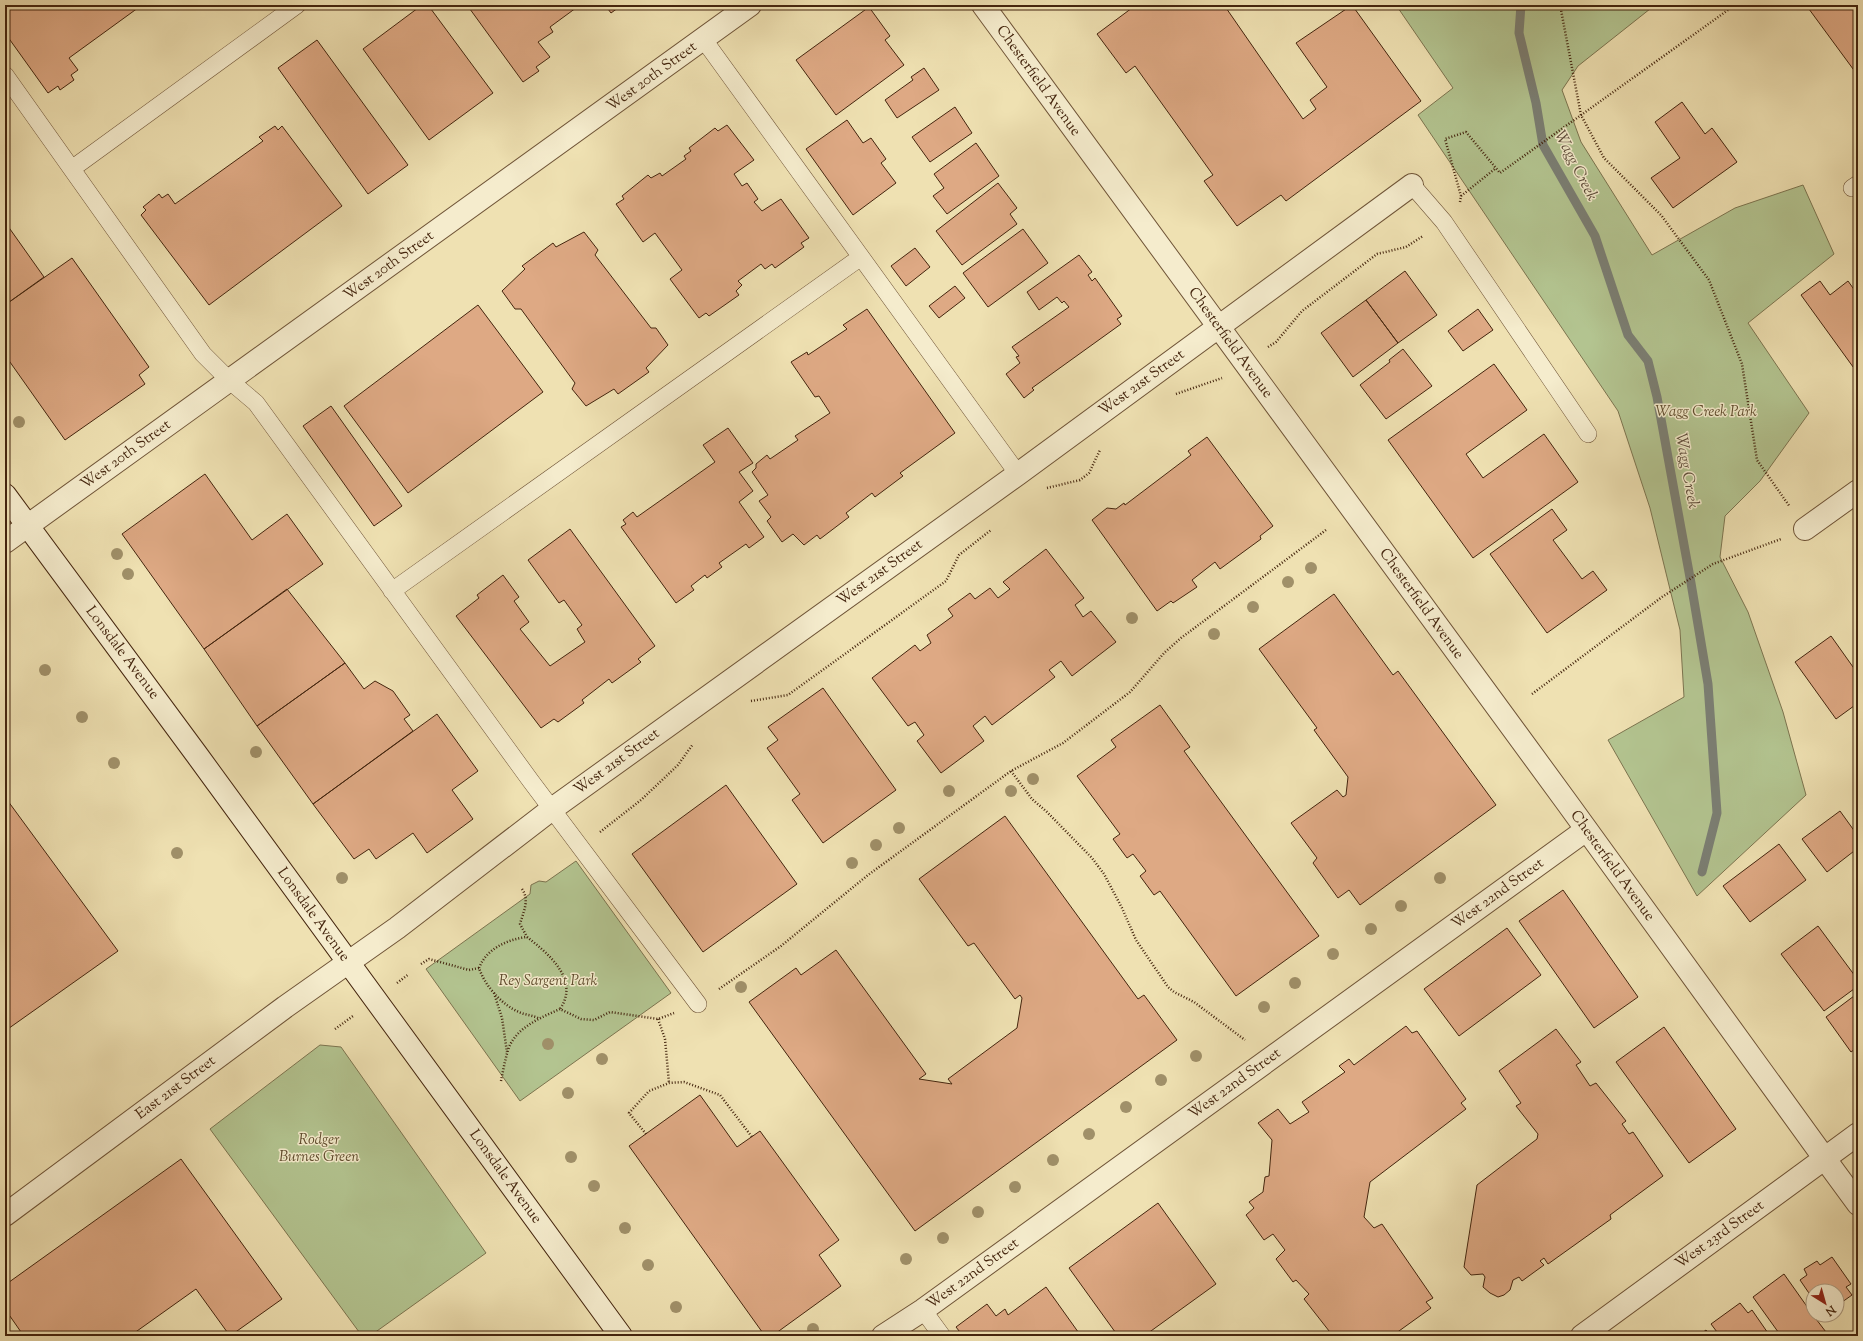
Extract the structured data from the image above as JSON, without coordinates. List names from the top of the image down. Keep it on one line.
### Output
{"streets":{"street":["West 20th Street","Chesterfield Avenue","West 21st Street","Lonsdale Avenue","West 22nd Street","East 21st Street","West 23rd Street"]},"crossings":[["West 20th Street","Lonsdale Avenue"],["Chesterfield Avenue","West 21st Street"],["Chesterfield Avenue","West 22nd Street"],["Chesterfield Avenue","West 23rd Street"],["West 21st Street","Lonsdale Avenue"],["West 21st Street","East 21st Street"],["Lonsdale Avenue","East 21st Street"]],"water":["Wagg Creek"],"parks":["Wagg Creek Park","Rey Sargent Park","Rodger Burnes Green"],"north":"bottom right"}
